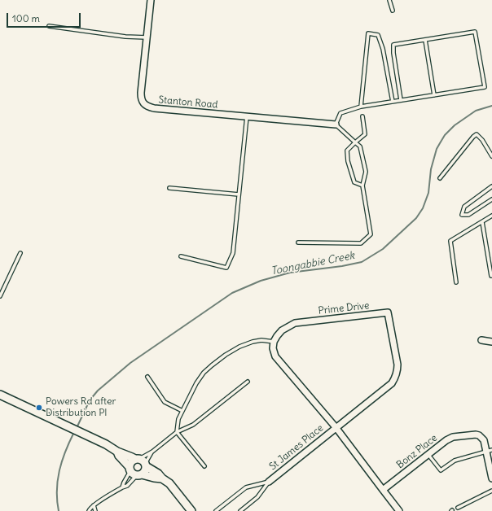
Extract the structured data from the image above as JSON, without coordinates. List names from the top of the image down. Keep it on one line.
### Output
{"streets":{"street":["Stanton Road","Prime Drive","St James Place","Bonz Place"]},"crossings":[["Prime Drive","St James Place"]],"water":["Toongabbie Creek"],"places":["Powers Rd after Distribution Pl"],"scale_bar":"100 m"}
